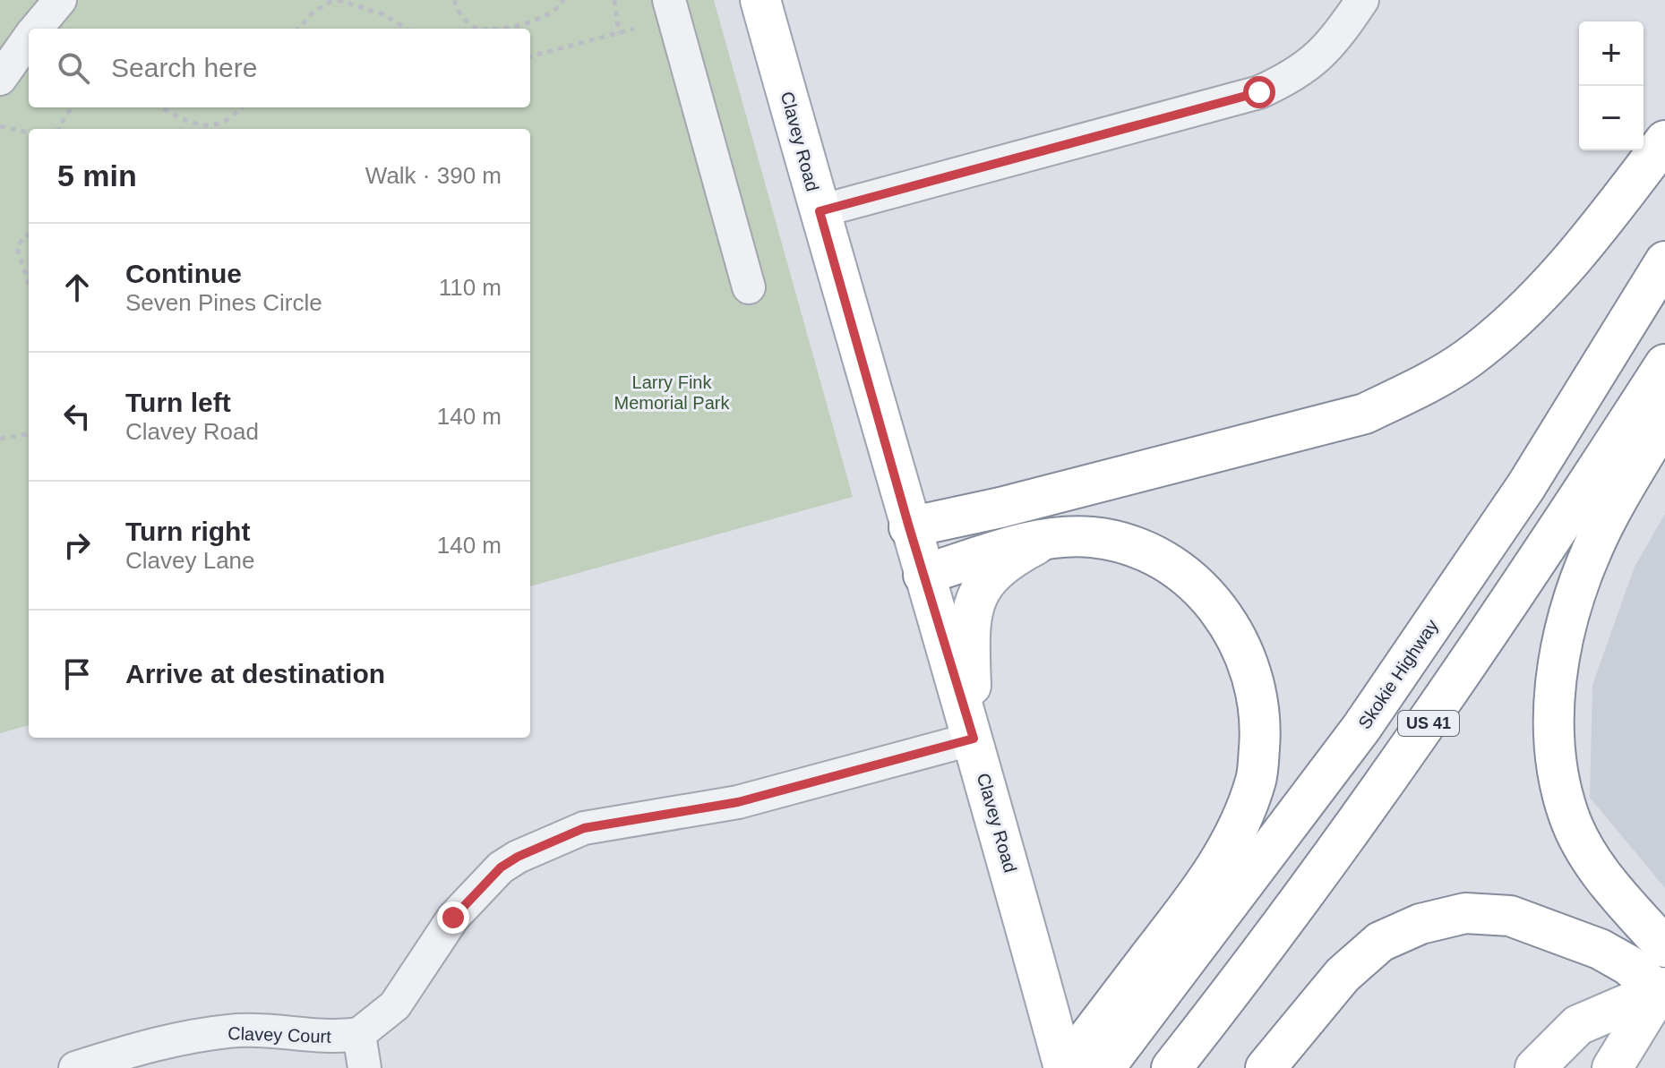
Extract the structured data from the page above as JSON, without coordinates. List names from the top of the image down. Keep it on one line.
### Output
{"streets":{"main road":["Clavey Road","Skokie Highway","US 41"],"street":["Clavey Court"]},"parks":["Larry Fink Memorial Park"],"page":{"map_buttons":["+","−"],"search":"Search here","heading":["5 min","Walk · 390 m"],"list":[["Continue","Seven Pines Circle","110 m"],["Turn left","Clavey Road","140 m"],["Turn right","Clavey Lane","140 m"],"Arrive at destination"]}}
